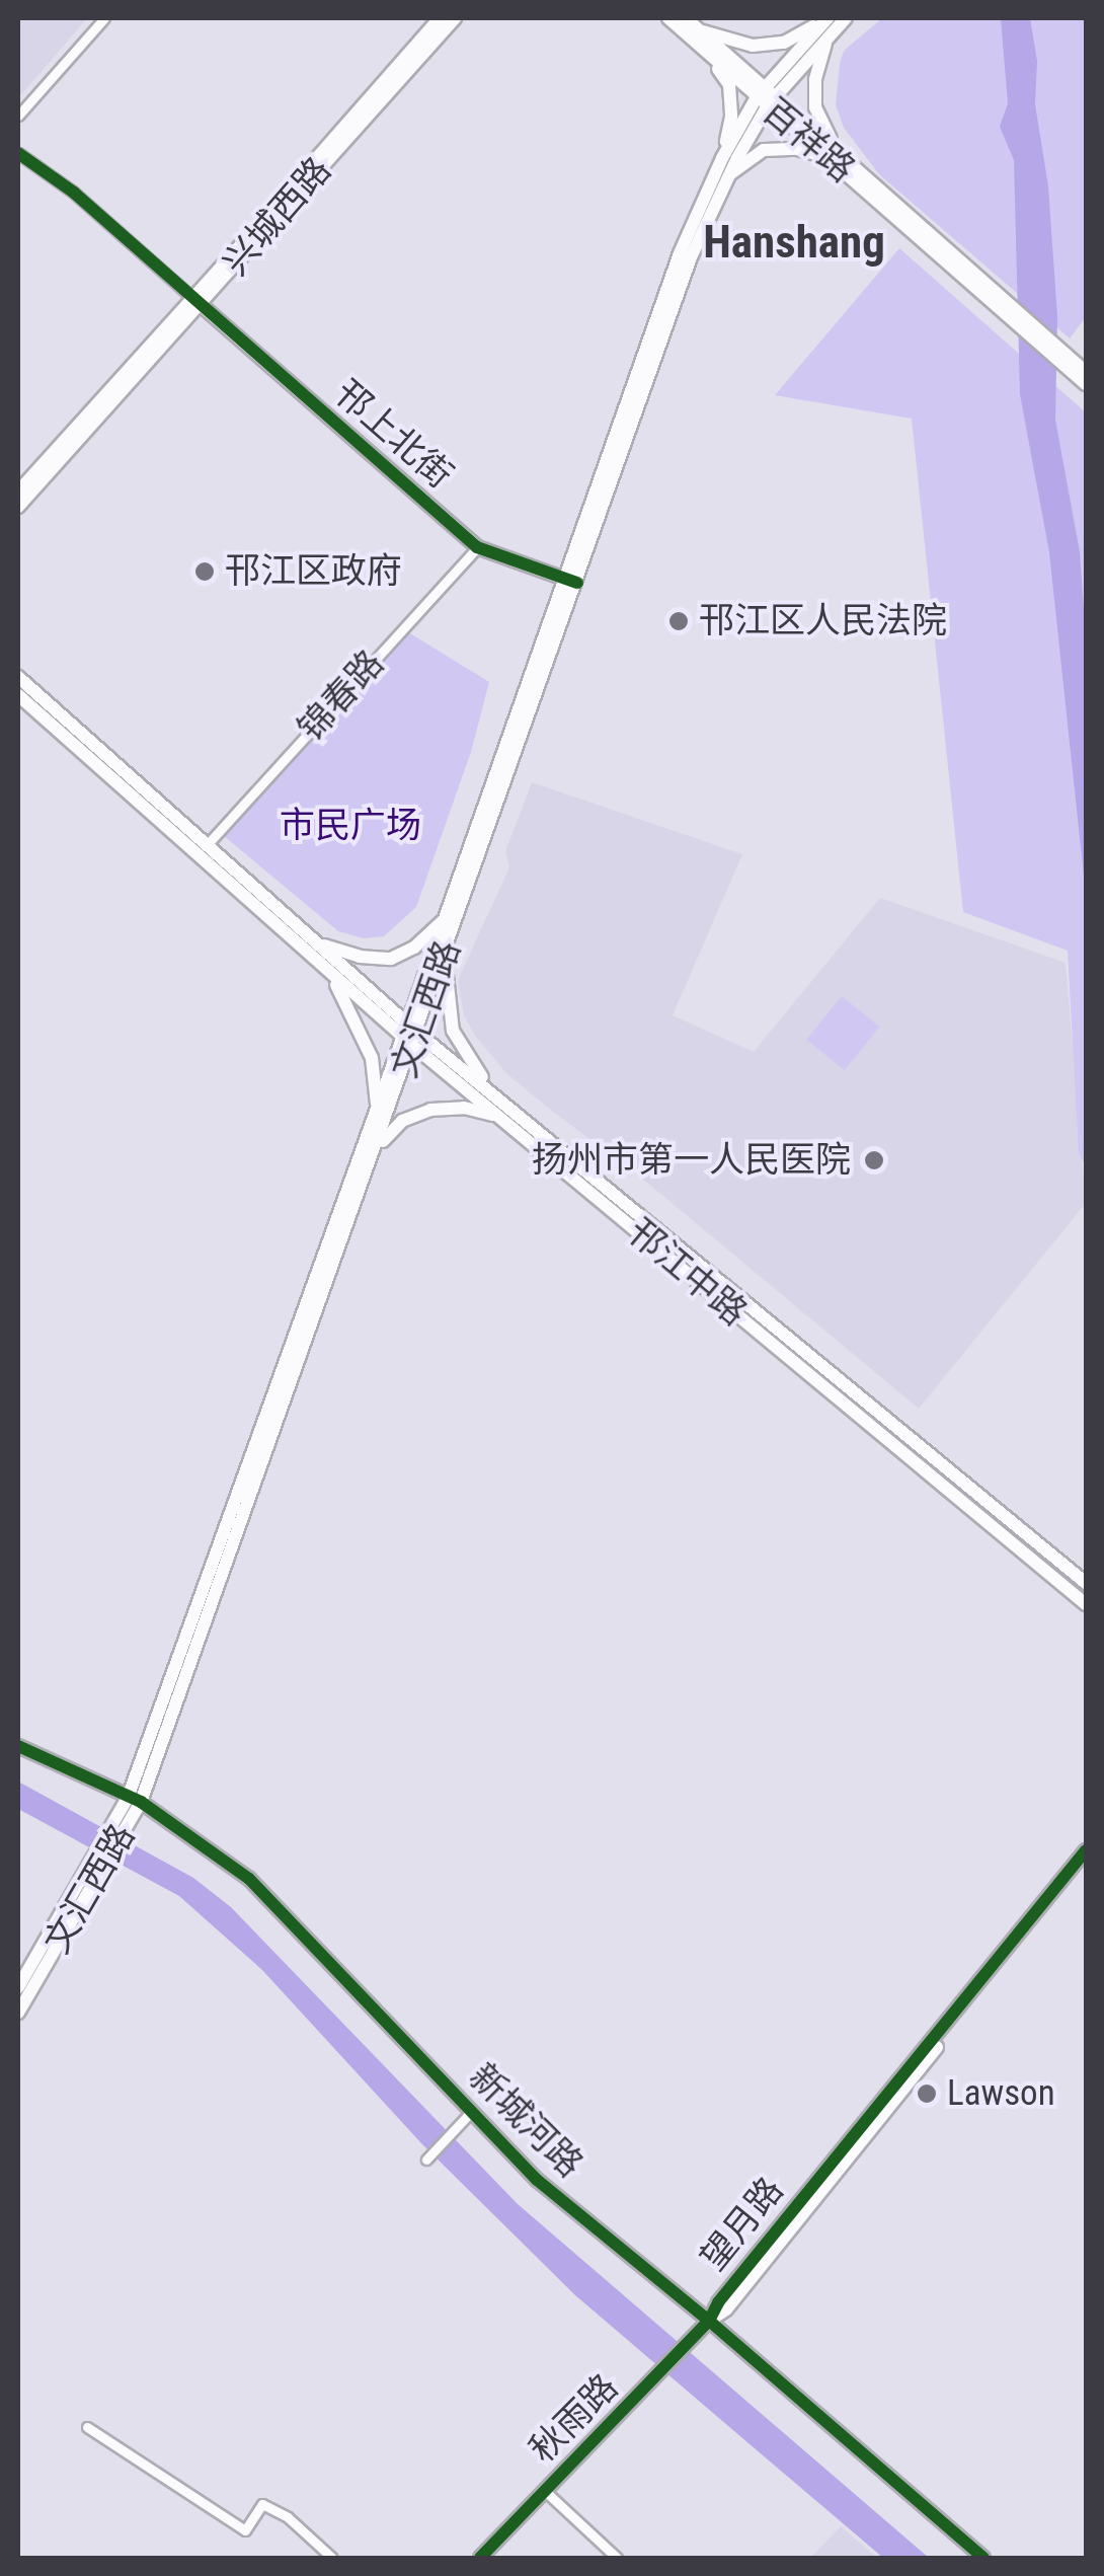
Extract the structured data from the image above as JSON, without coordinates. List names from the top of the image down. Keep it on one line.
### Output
{"streets":{"main road":["百祥路","兴城西路","邗上北街","文汇西路","邗江中路","新城河路","望月路","秋雨路"],"street":["锦春路"]},"crossings":[["百祥路","文汇西路"],["兴城西路","邗上北街"],["邗上北街","锦春路"],["邗上北街","文汇西路"],["锦春路","邗江中路"],["文汇西路","邗江中路"],["文汇西路","新城河路"],["新城河路","望月路"],["新城河路","秋雨路"],["望月路","秋雨路"]],"districts":["Hanshang"],"parks":["市民广场"],"places":["邗江区政府","邗江区人民法院","扬州市第一人民医院","Lawson"]}
